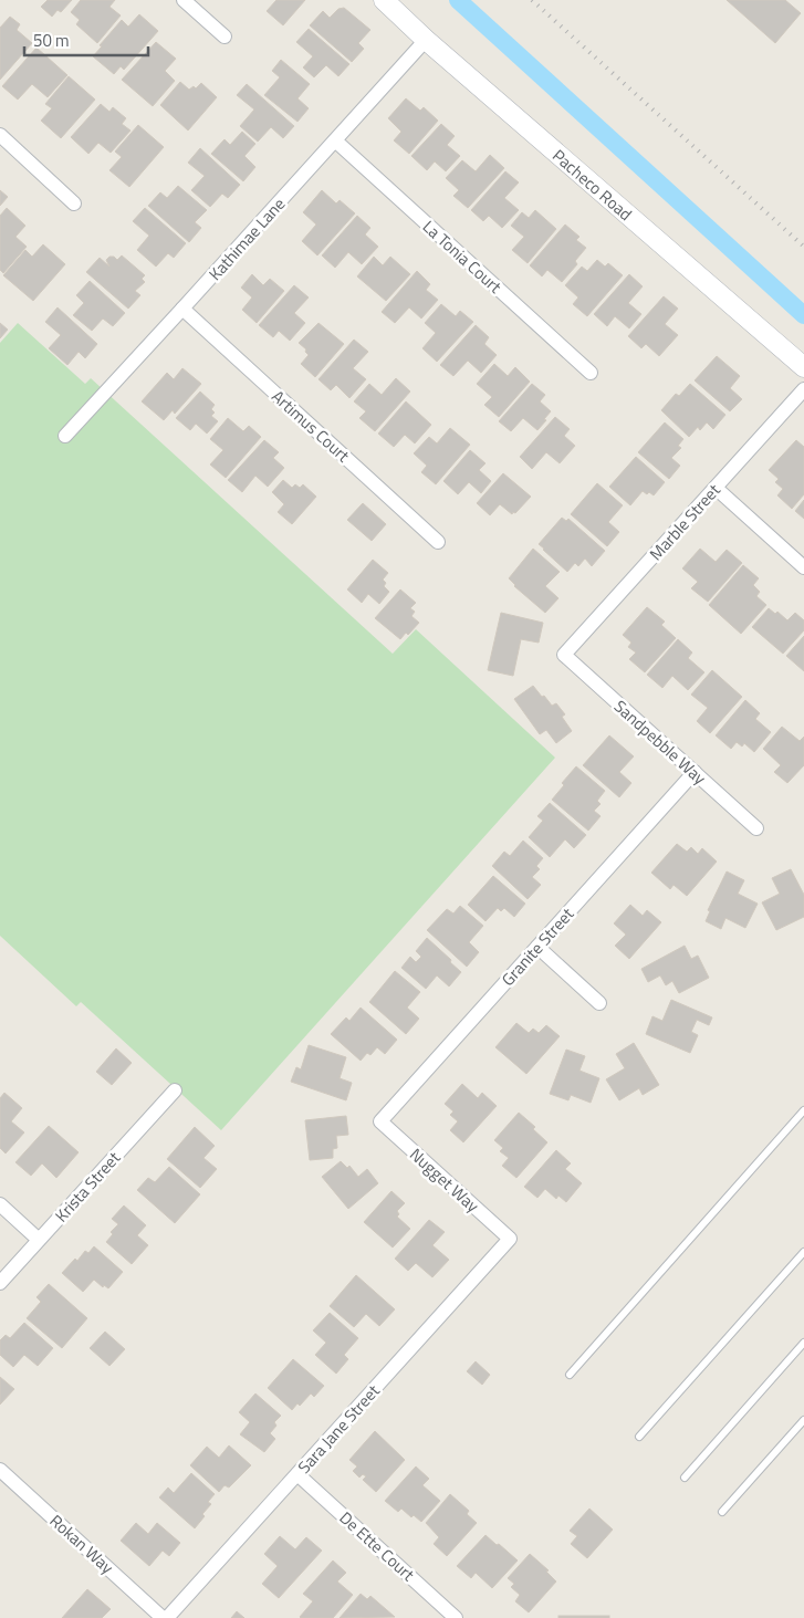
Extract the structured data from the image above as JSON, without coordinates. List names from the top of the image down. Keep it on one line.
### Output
{"streets":{"street":["Pacheco Road","Kathimae Lane","La Tonia Court","Artimus Court","Marble Street","Sandpebble Way","Granite Street","Nugget Way","Krista Street","Sara Jane Street","Rokan Way","De Ette Court"]},"crossings":[["Pacheco Road","Kathimae Lane"],["Kathimae Lane","La Tonia Court"],["Kathimae Lane","Artimus Court"],["Marble Street","Sandpebble Way"],["Sandpebble Way","Granite Street"],["Granite Street","Nugget Way"],["Nugget Way","Sara Jane Street"],["Sara Jane Street","Rokan Way"],["Sara Jane Street","De Ette Court"]],"scale_bar":"50 m"}
